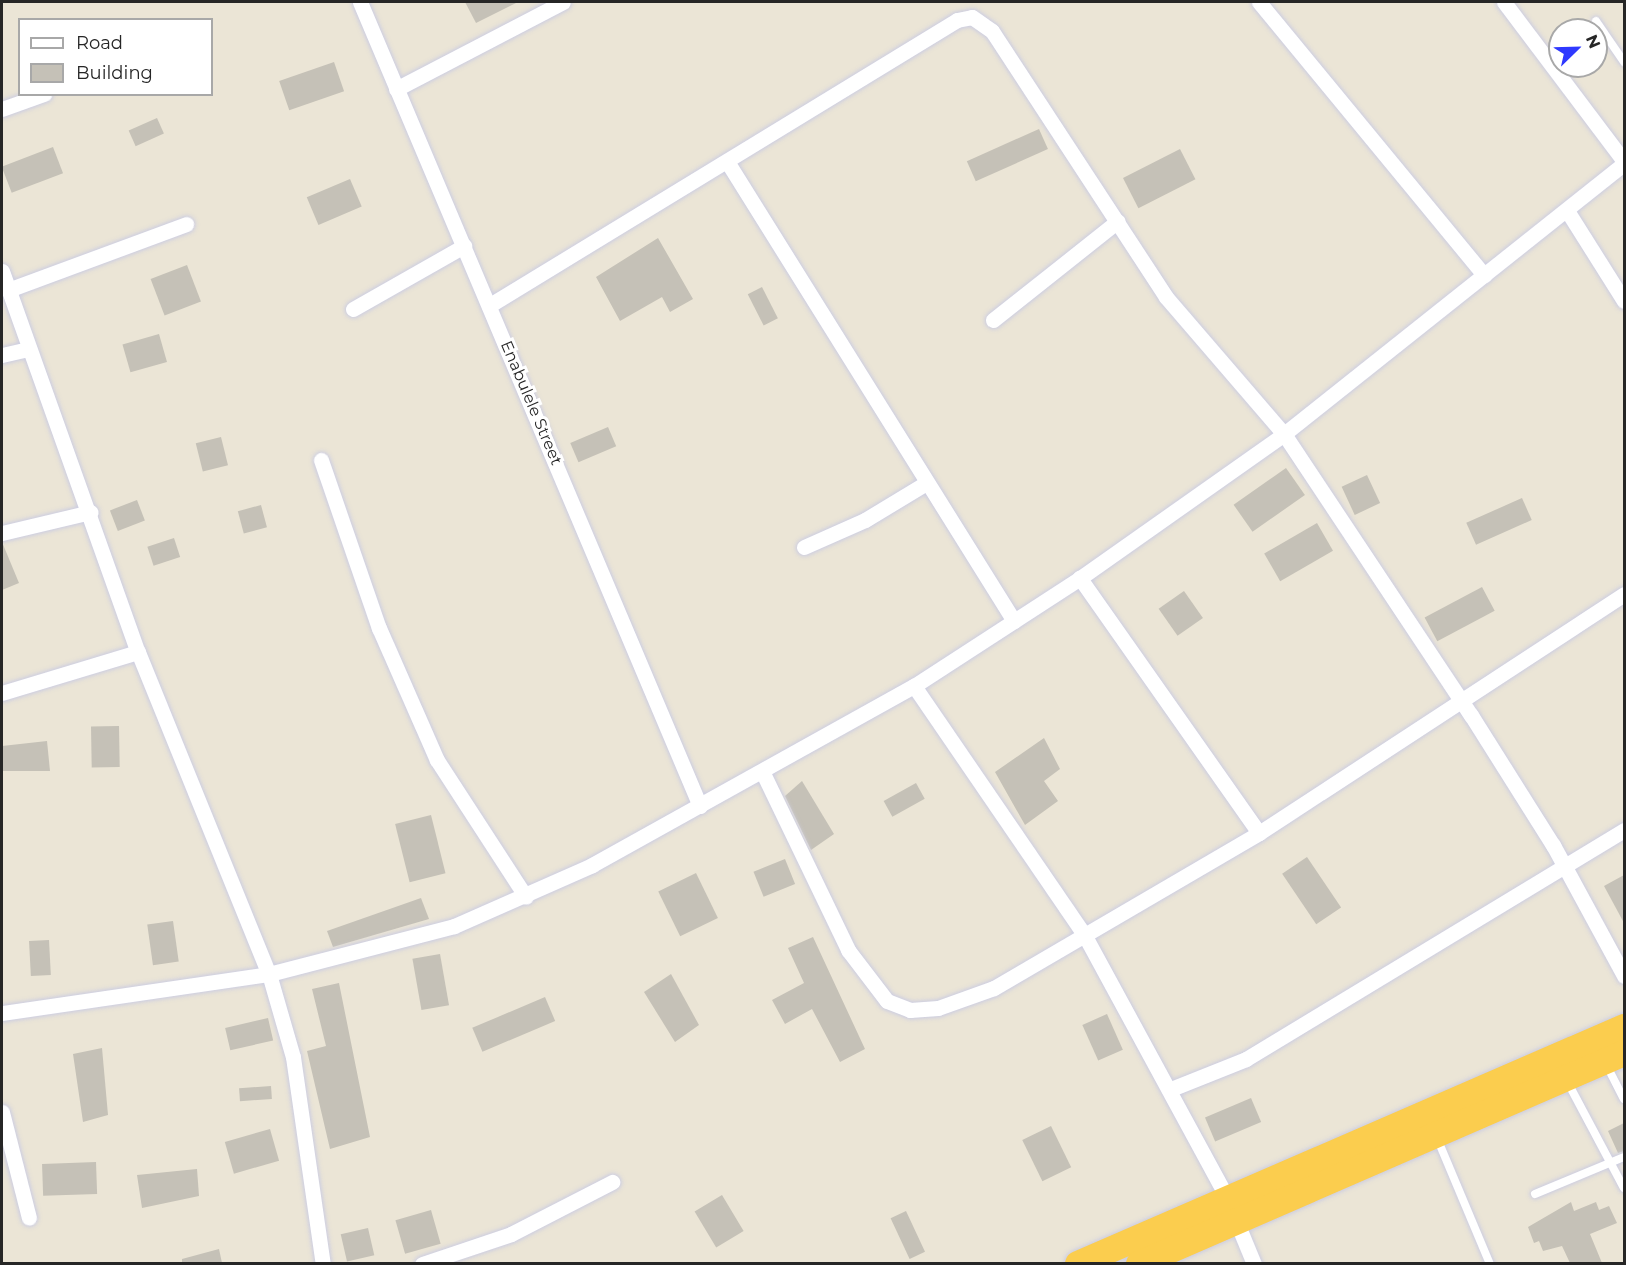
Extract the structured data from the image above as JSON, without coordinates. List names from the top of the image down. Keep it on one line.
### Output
{"streets":{"street":["Enabulele Street"]},"legend":["Road","Building"],"north":"top right"}
